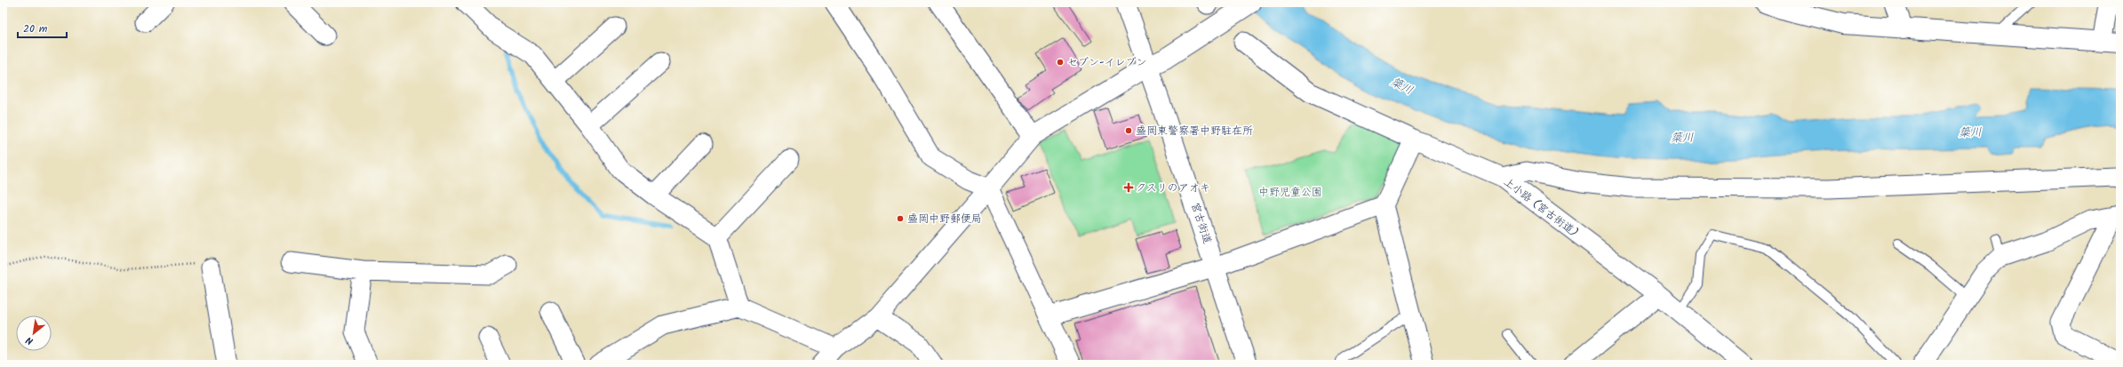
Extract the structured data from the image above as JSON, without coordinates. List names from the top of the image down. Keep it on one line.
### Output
{"streets":{"main road":["宮古街道"],"street":["上小路 (宮古街道)"]},"water":["簗川"],"parks":["中野児童公園"],"places":{"other":["セブン-イレブン","盛岡東警察署中野駐在所","盛岡中野郵便局"],"health":["クスリのアオキ"]},"scale_bar":"20 m","north":"bottom left"}
